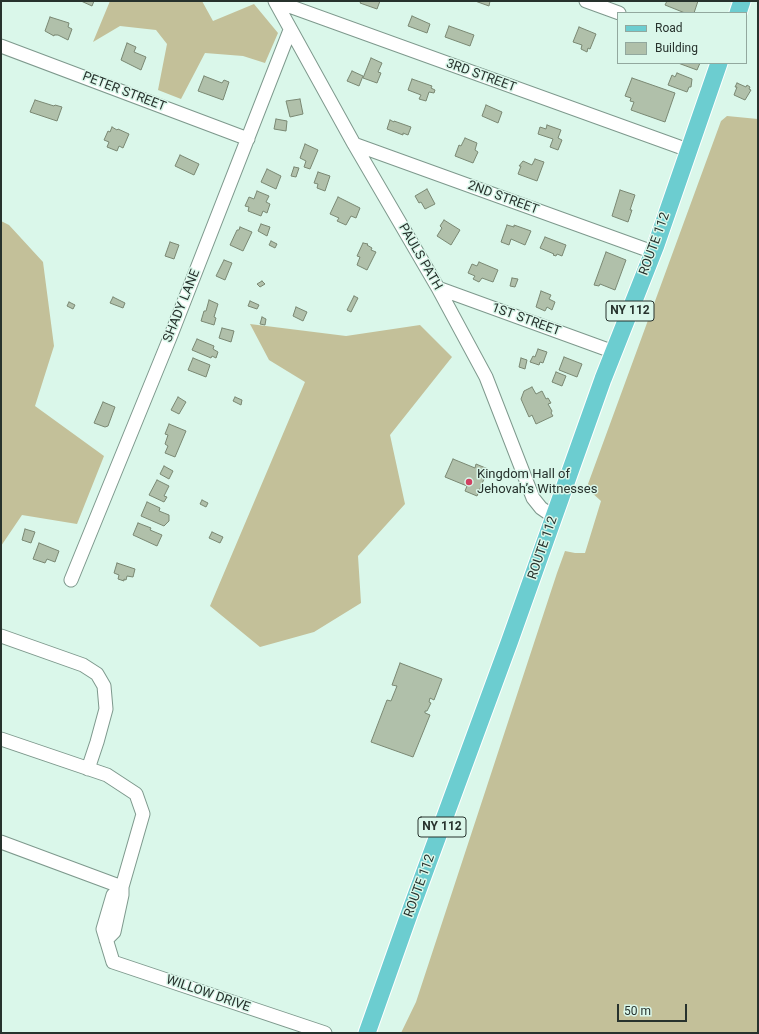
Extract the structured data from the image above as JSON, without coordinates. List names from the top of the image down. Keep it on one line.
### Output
{"streets":{"main road":["ROUTE 112","NY 112"],"street":["3RD STREET","PETER STREET","2ND STREET","PAULS PATH","SHADY LANE","1ST STREET","WILLOW DRIVE"]},"crossings":[["3RD STREET","ROUTE 112"],["3RD STREET","PAULS PATH"],["PETER STREET","SHADY LANE"],["2ND STREET","ROUTE 112"],["2ND STREET","PAULS PATH"],["ROUTE 112","PAULS PATH"],["ROUTE 112","1ST STREET"],["PAULS PATH","SHADY LANE"],["PAULS PATH","1ST STREET"]],"places":["Kingdom Hall of Jehovah’s Witnesses"],"legend":["Road","Building"],"scale_bar":"50 m"}
